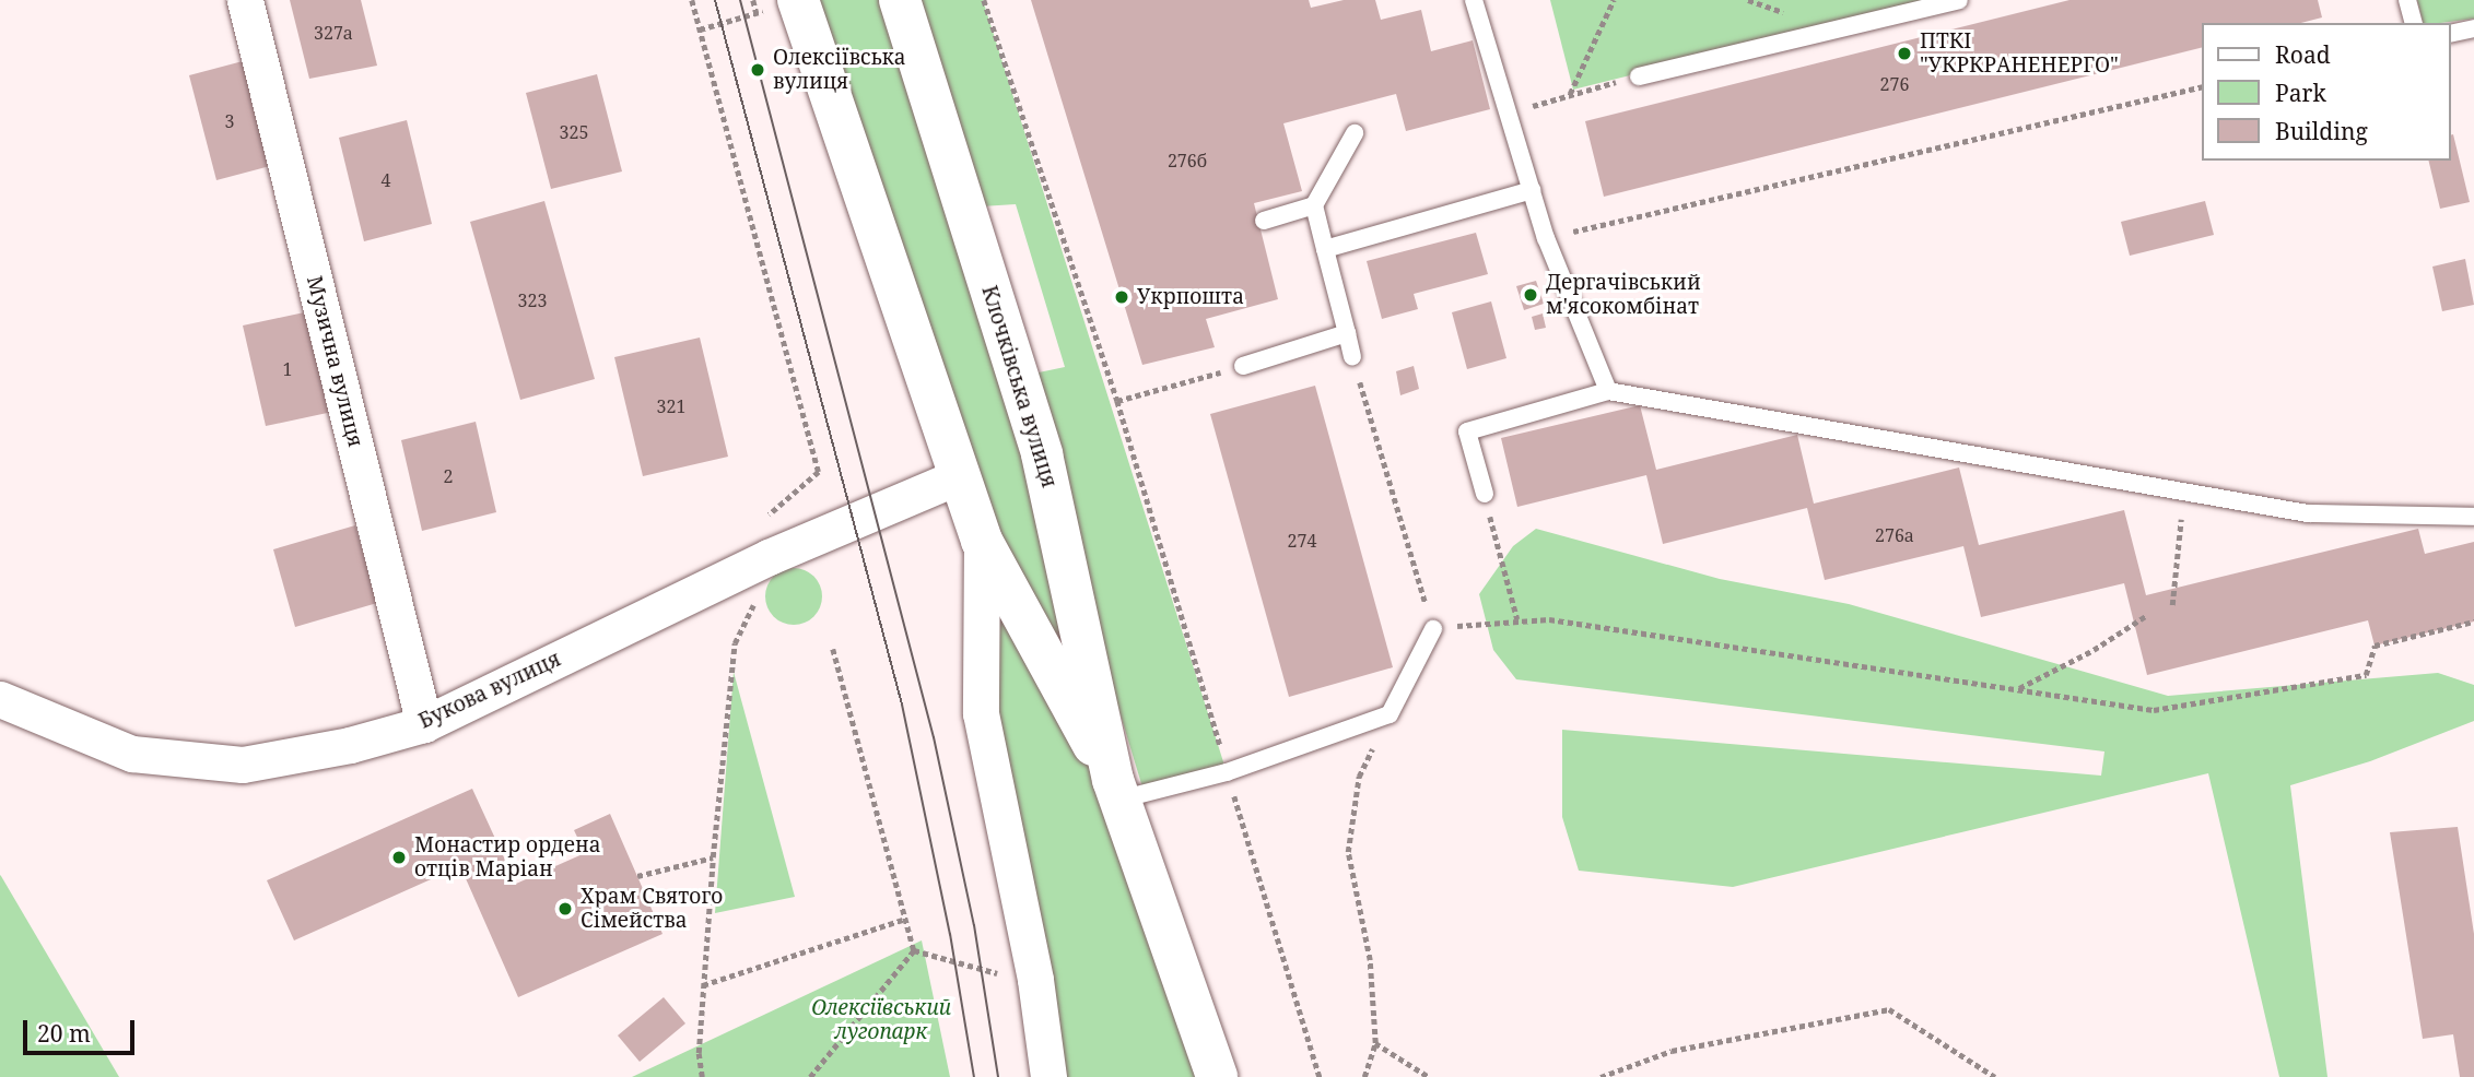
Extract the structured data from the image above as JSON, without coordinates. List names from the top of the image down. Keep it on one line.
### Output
{"streets":{"main road":["Клочківська вулиця"],"street":["Музична вулиця","Букова вулиця"]},"crossings":[["Музична вулиця","Букова вулиця"],["Клочківська вулиця","Букова вулиця"]],"parks":["Олексіївський лугопарк"],"places":["ПТКІ \"УКРКРАНЕНЕРГО\"","Олексіївська вулиця","Дергачівський м'ясокомбінат","Укрпошта","Монастир ордена отців Маріан","Храм Святого Сімейства"],"house_numbers":["327а","276","3","325","276б","4","323","1","321","2","276а","274"],"legend":["Road","Park","Building"],"scale_bar":"20 m"}
